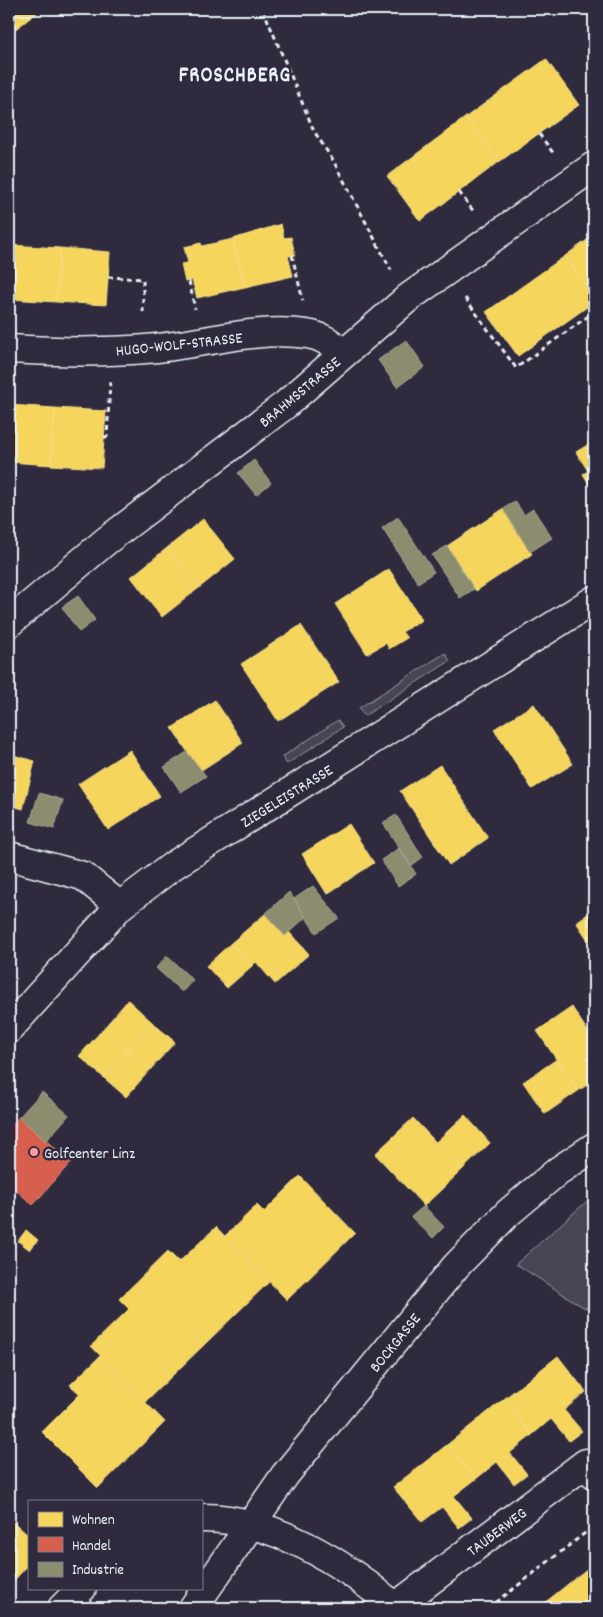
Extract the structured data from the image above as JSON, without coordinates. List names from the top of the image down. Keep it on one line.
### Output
{"streets":{"street":["HUGO-WOLF-STRASSE","BRAHMSSTRASSE","ZIEGELEISTRASSE","BOCKGASSE","TAUBERWEG"]},"crossings":[["HUGO-WOLF-STRASSE","BRAHMSSTRASSE"]],"districts":["FROSCHBERG"],"places":["Golfcenter Linz"],"legend":["Wohnen","Handel","Industrie"]}
